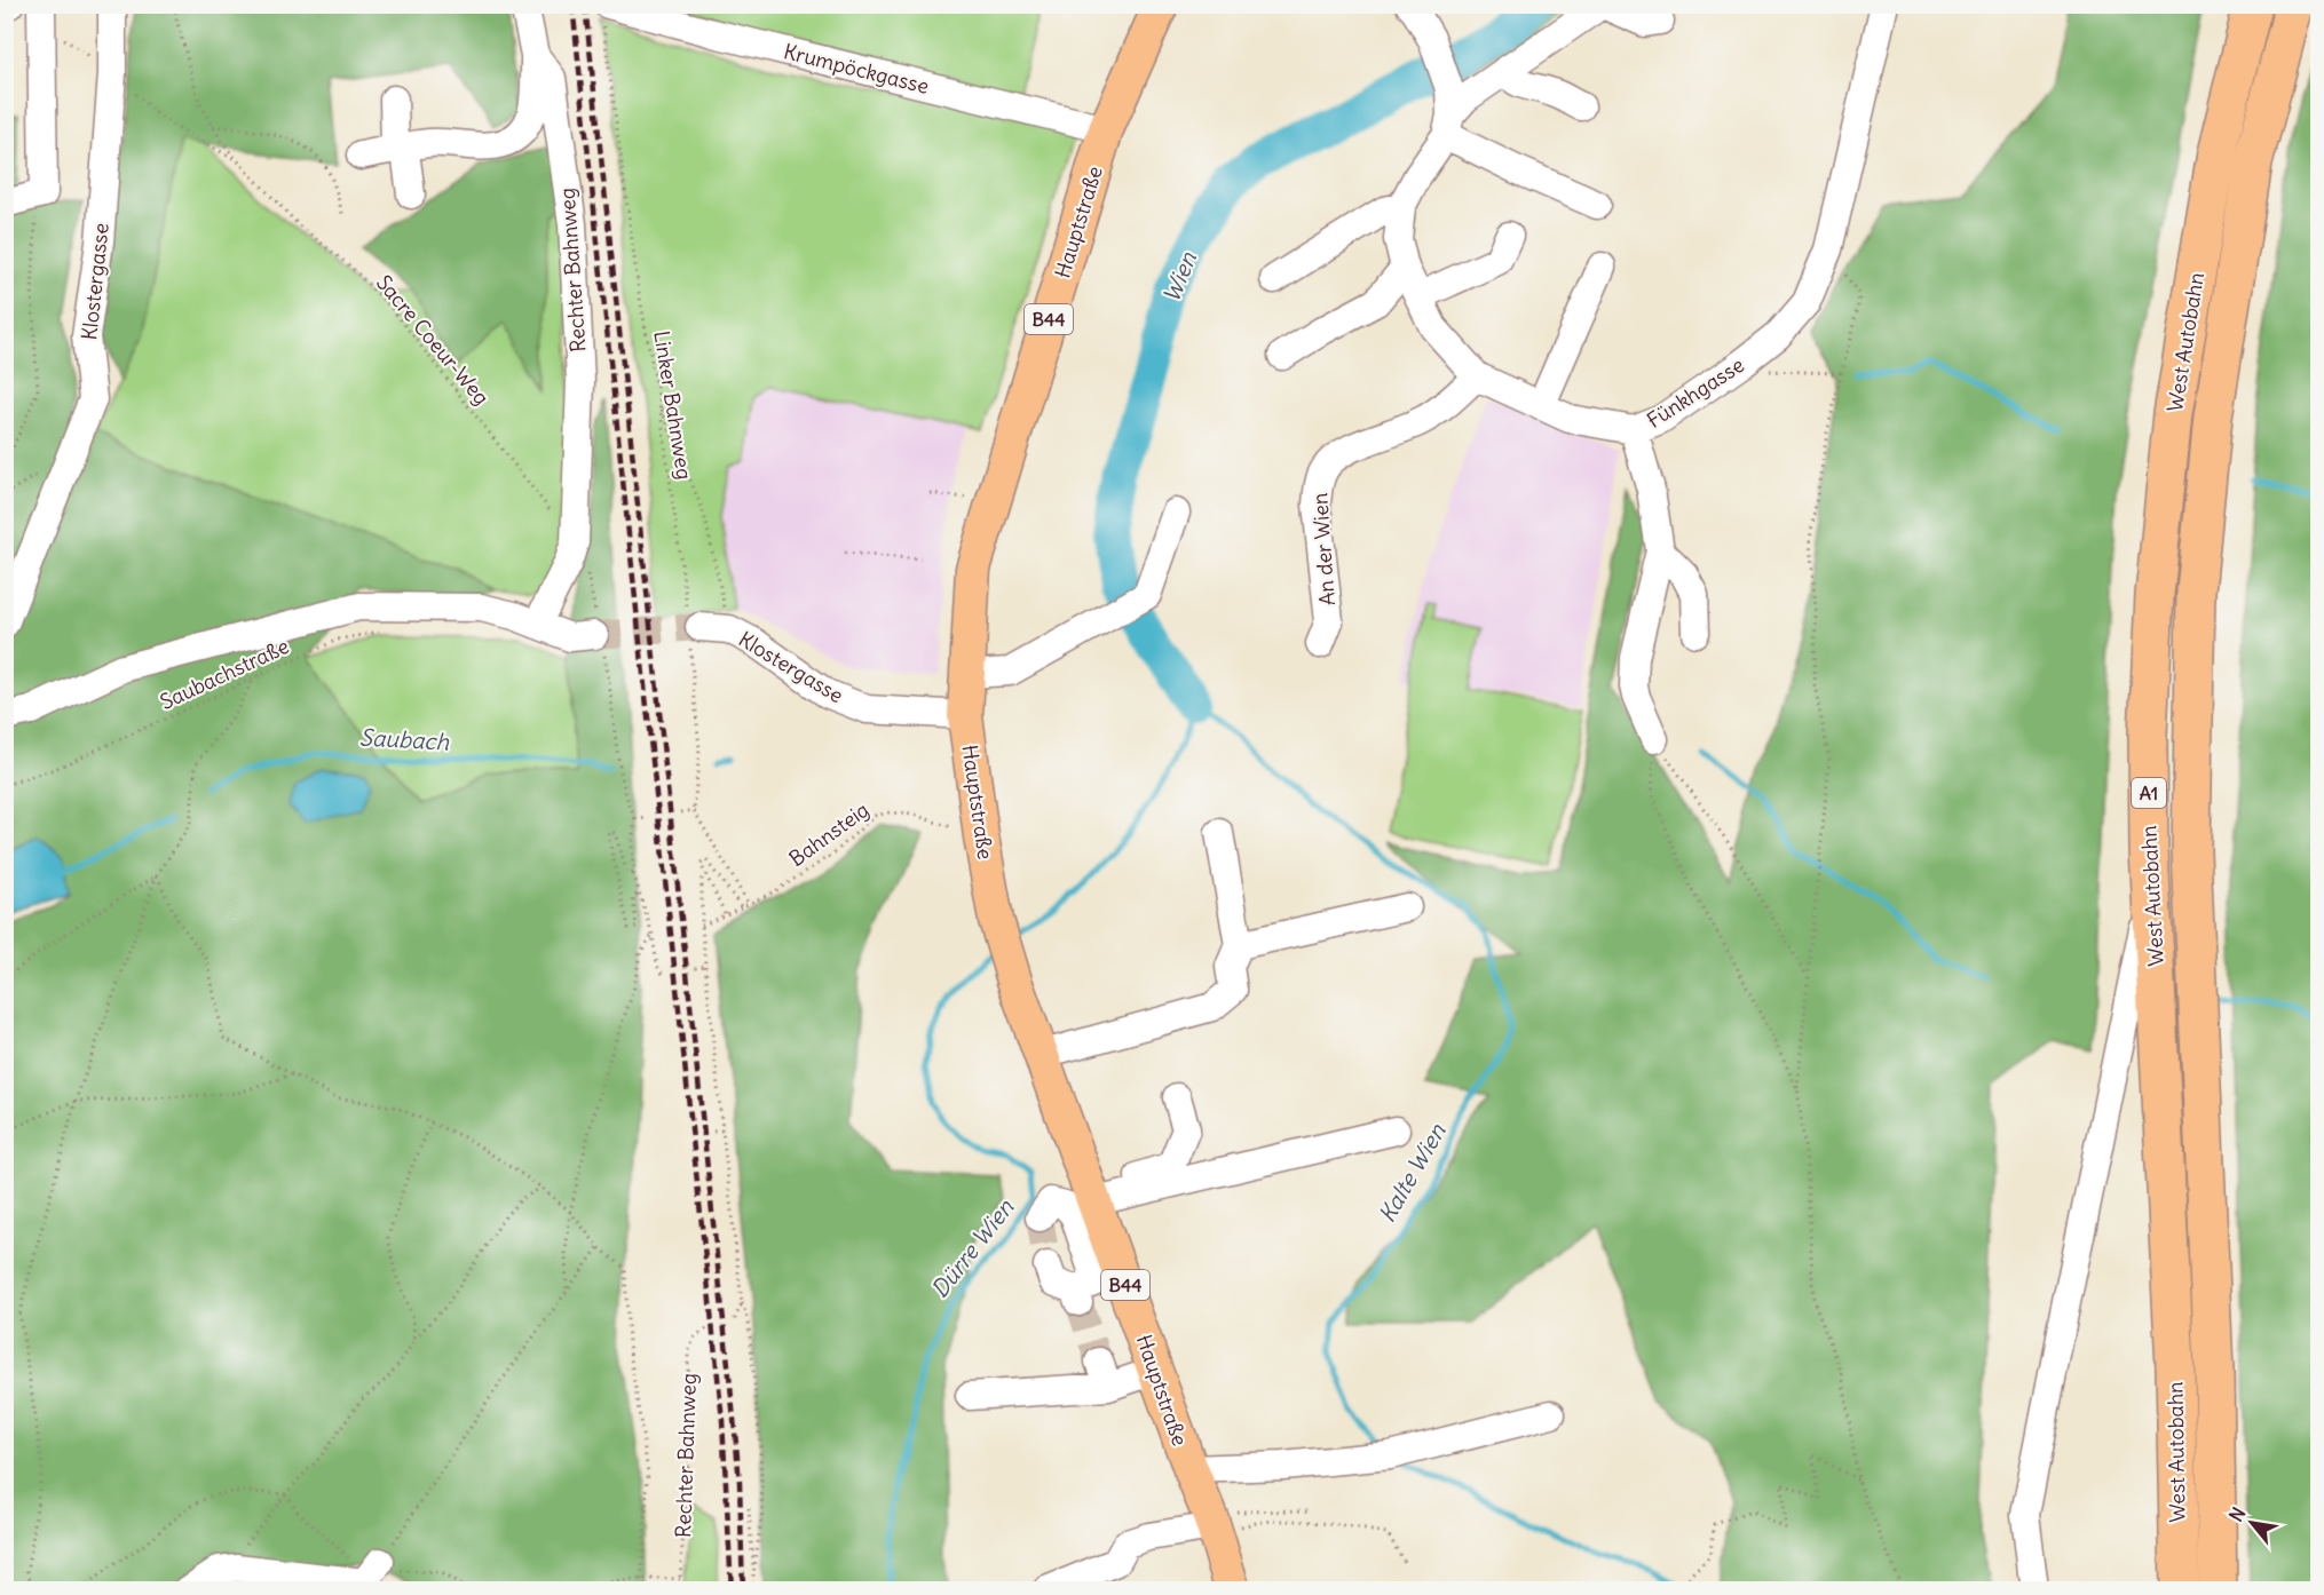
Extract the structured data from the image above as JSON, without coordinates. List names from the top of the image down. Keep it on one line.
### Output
{"streets":{"highway":["West Autobahn","A1"],"main road":["Hauptstraße","B44"],"street":["Krumpöckgasse","Rechter Bahnweg","Klostergasse","Fünkhgasse","An der Wien"],"path":["Sacre Coeur-Weg","Linker Bahnweg","Saubachstraße","Bahnsteig"]},"crossings":[["Krumpöckgasse","Hauptstraße"],["Krumpöckgasse","Linker Bahnweg"],["Hauptstraße","Klostergasse"],["Hauptstraße","Bahnsteig"],["Rechter Bahnweg","Sacre Coeur-Weg"],["Klostergasse","Linker Bahnweg"],["Fünkhgasse","An der Wien"]],"water":["Wien","Saubach","Kalte Wien","Dürre Wien"],"north":"top left"}
